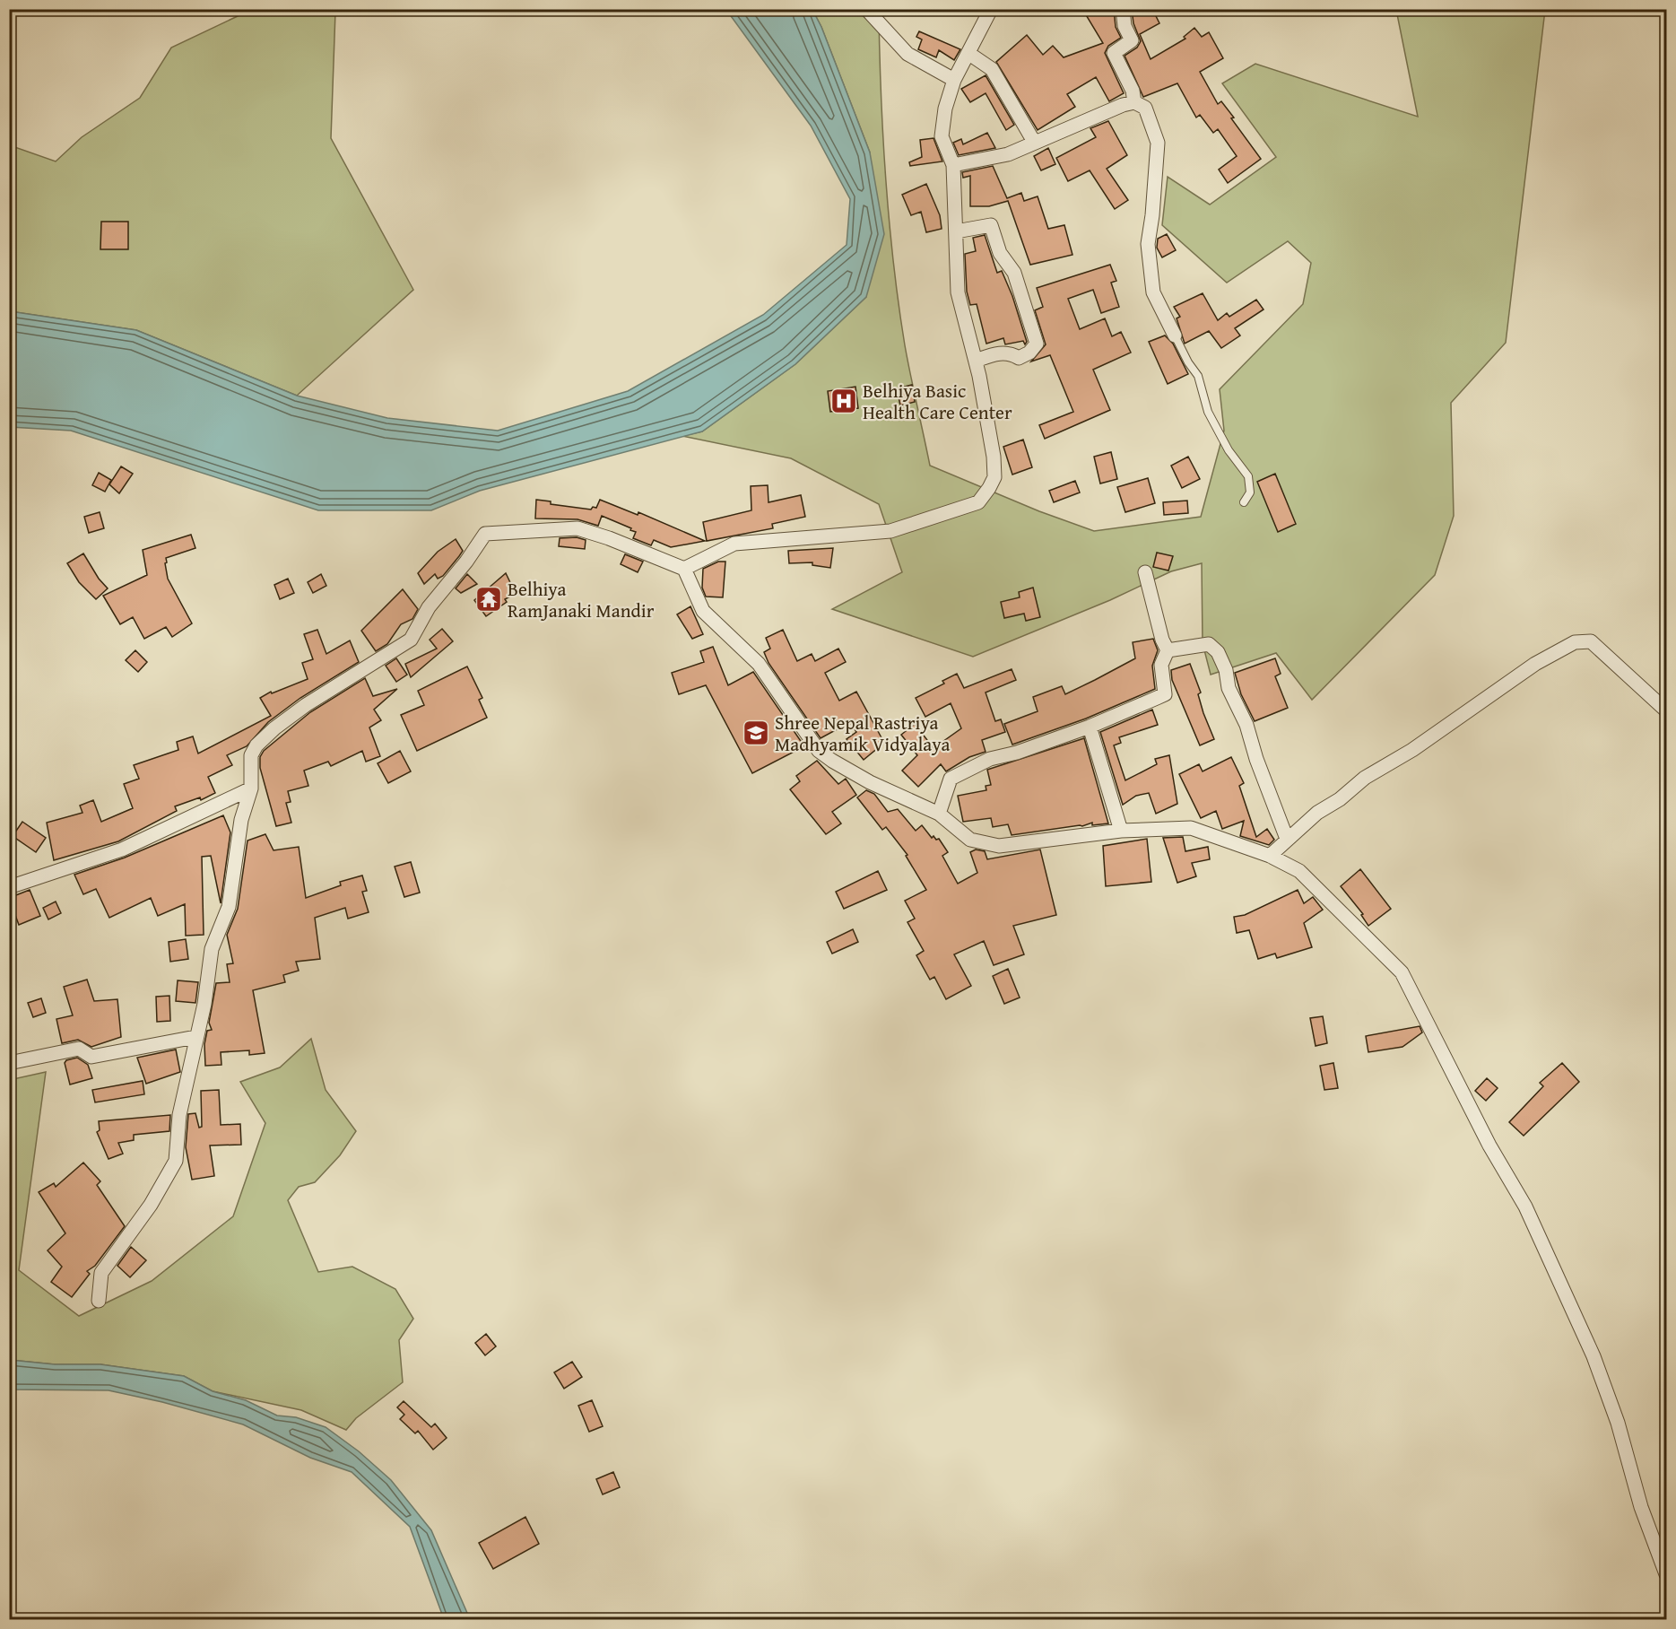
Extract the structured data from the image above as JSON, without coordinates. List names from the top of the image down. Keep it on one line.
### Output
{"places":{"hospital":["Belhiya Basic Health Care Center"],"temple":["Belhiya RamJanaki Mandir"],"school or university":["Shree Nepal Rastriya Madhyamik Vidyalaya"]}}
